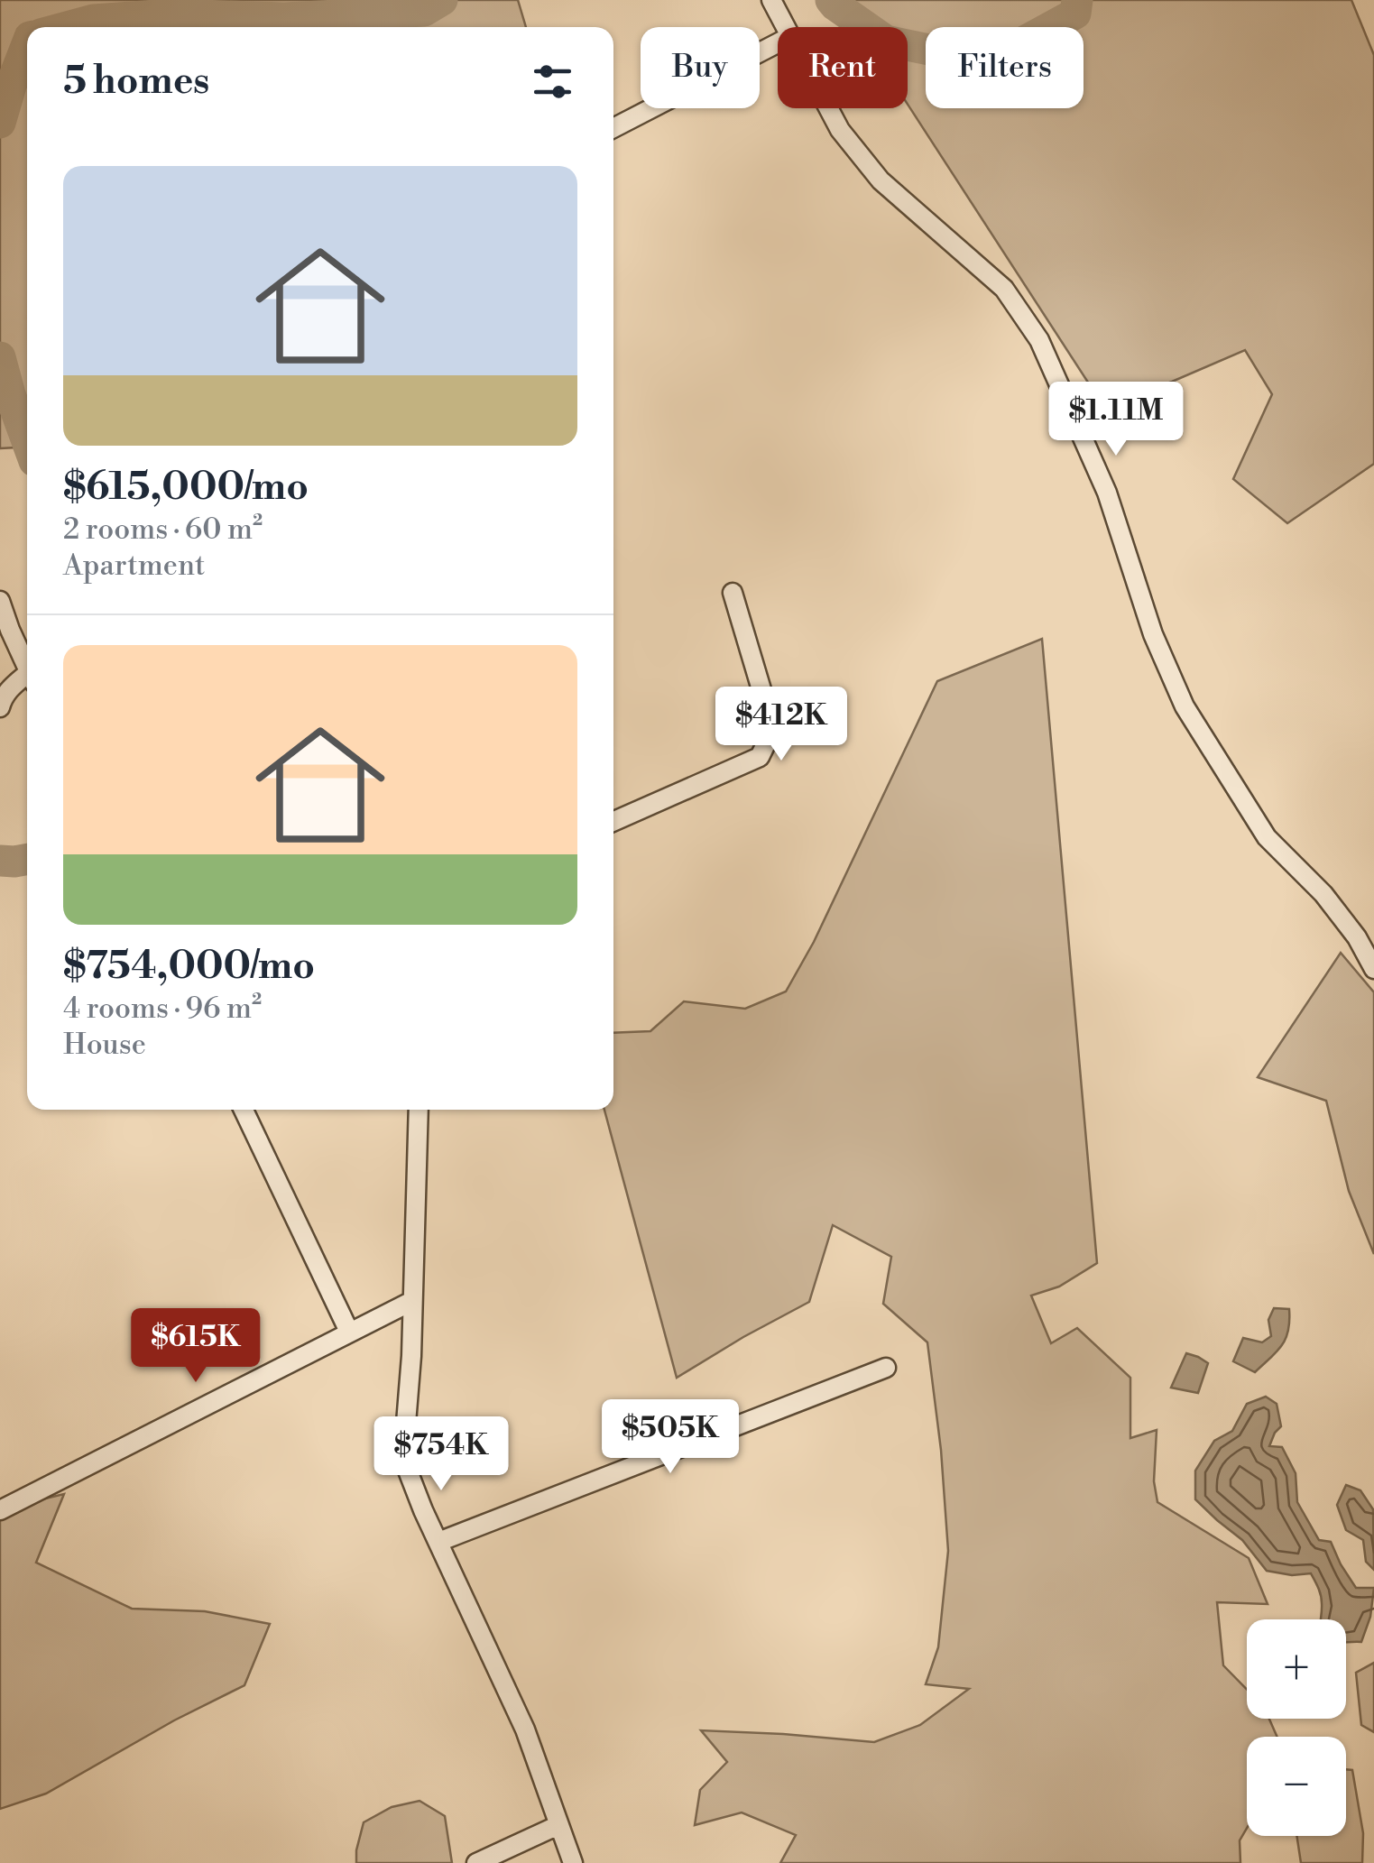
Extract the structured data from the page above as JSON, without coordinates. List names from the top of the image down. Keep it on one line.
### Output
{"page":{"chip":["Buy","Rent","Filters"],"heading":"5 homes","list":[{"name":"$615,000/mo","note":"2 rooms · 60 m² · Apartment"},{"name":"$754,000/mo","note":"4 rooms · 96 m² · House"}],"price":["$1.11M","$412K","$615K","$505K","$754K"],"map_buttons":["+","−"]}}
